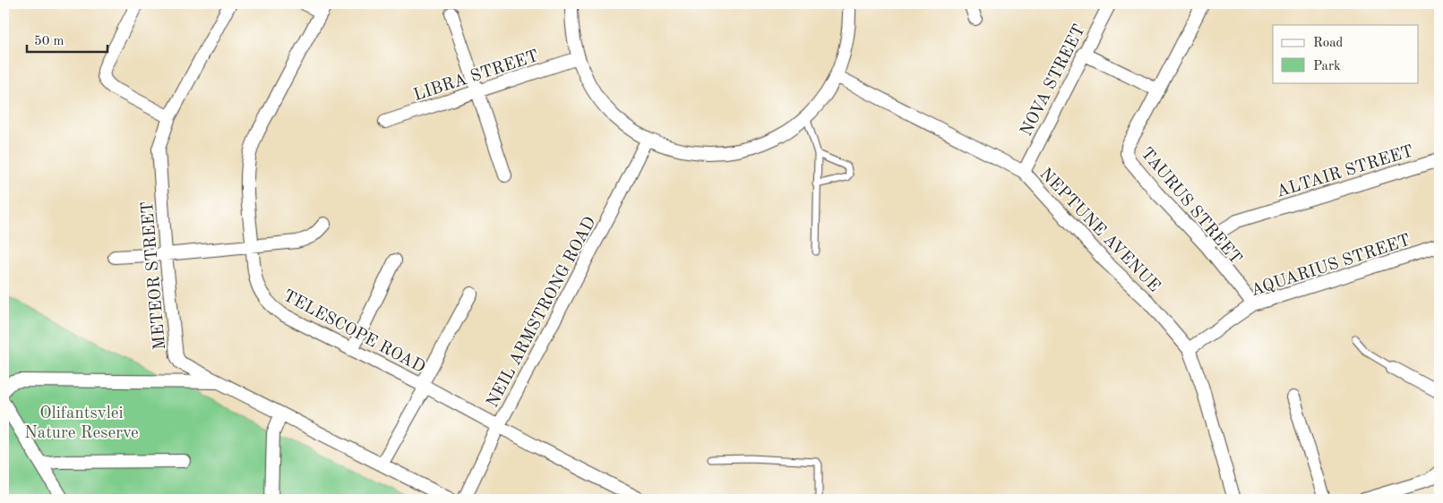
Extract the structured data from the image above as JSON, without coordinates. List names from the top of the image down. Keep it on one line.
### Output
{"streets":{"street":["LIBRA STREET","NOVA STREET","ALTAIR STREET","TAURUS STREET","NEPTUNE AVENUE","AQUARIUS STREET","METEOR STREET","NEIL ARMSTRONG ROAD","TELESCOPE ROAD"]},"crossings":[["NOVA STREET","NEPTUNE AVENUE"],["ALTAIR STREET","TAURUS STREET"],["TAURUS STREET","AQUARIUS STREET"],["NEPTUNE AVENUE","AQUARIUS STREET"],["NEIL ARMSTRONG ROAD","TELESCOPE ROAD"]],"parks":["Olifantsvlei Nature Reserve"],"legend":["Road","Park"],"scale_bar":"50 m"}
